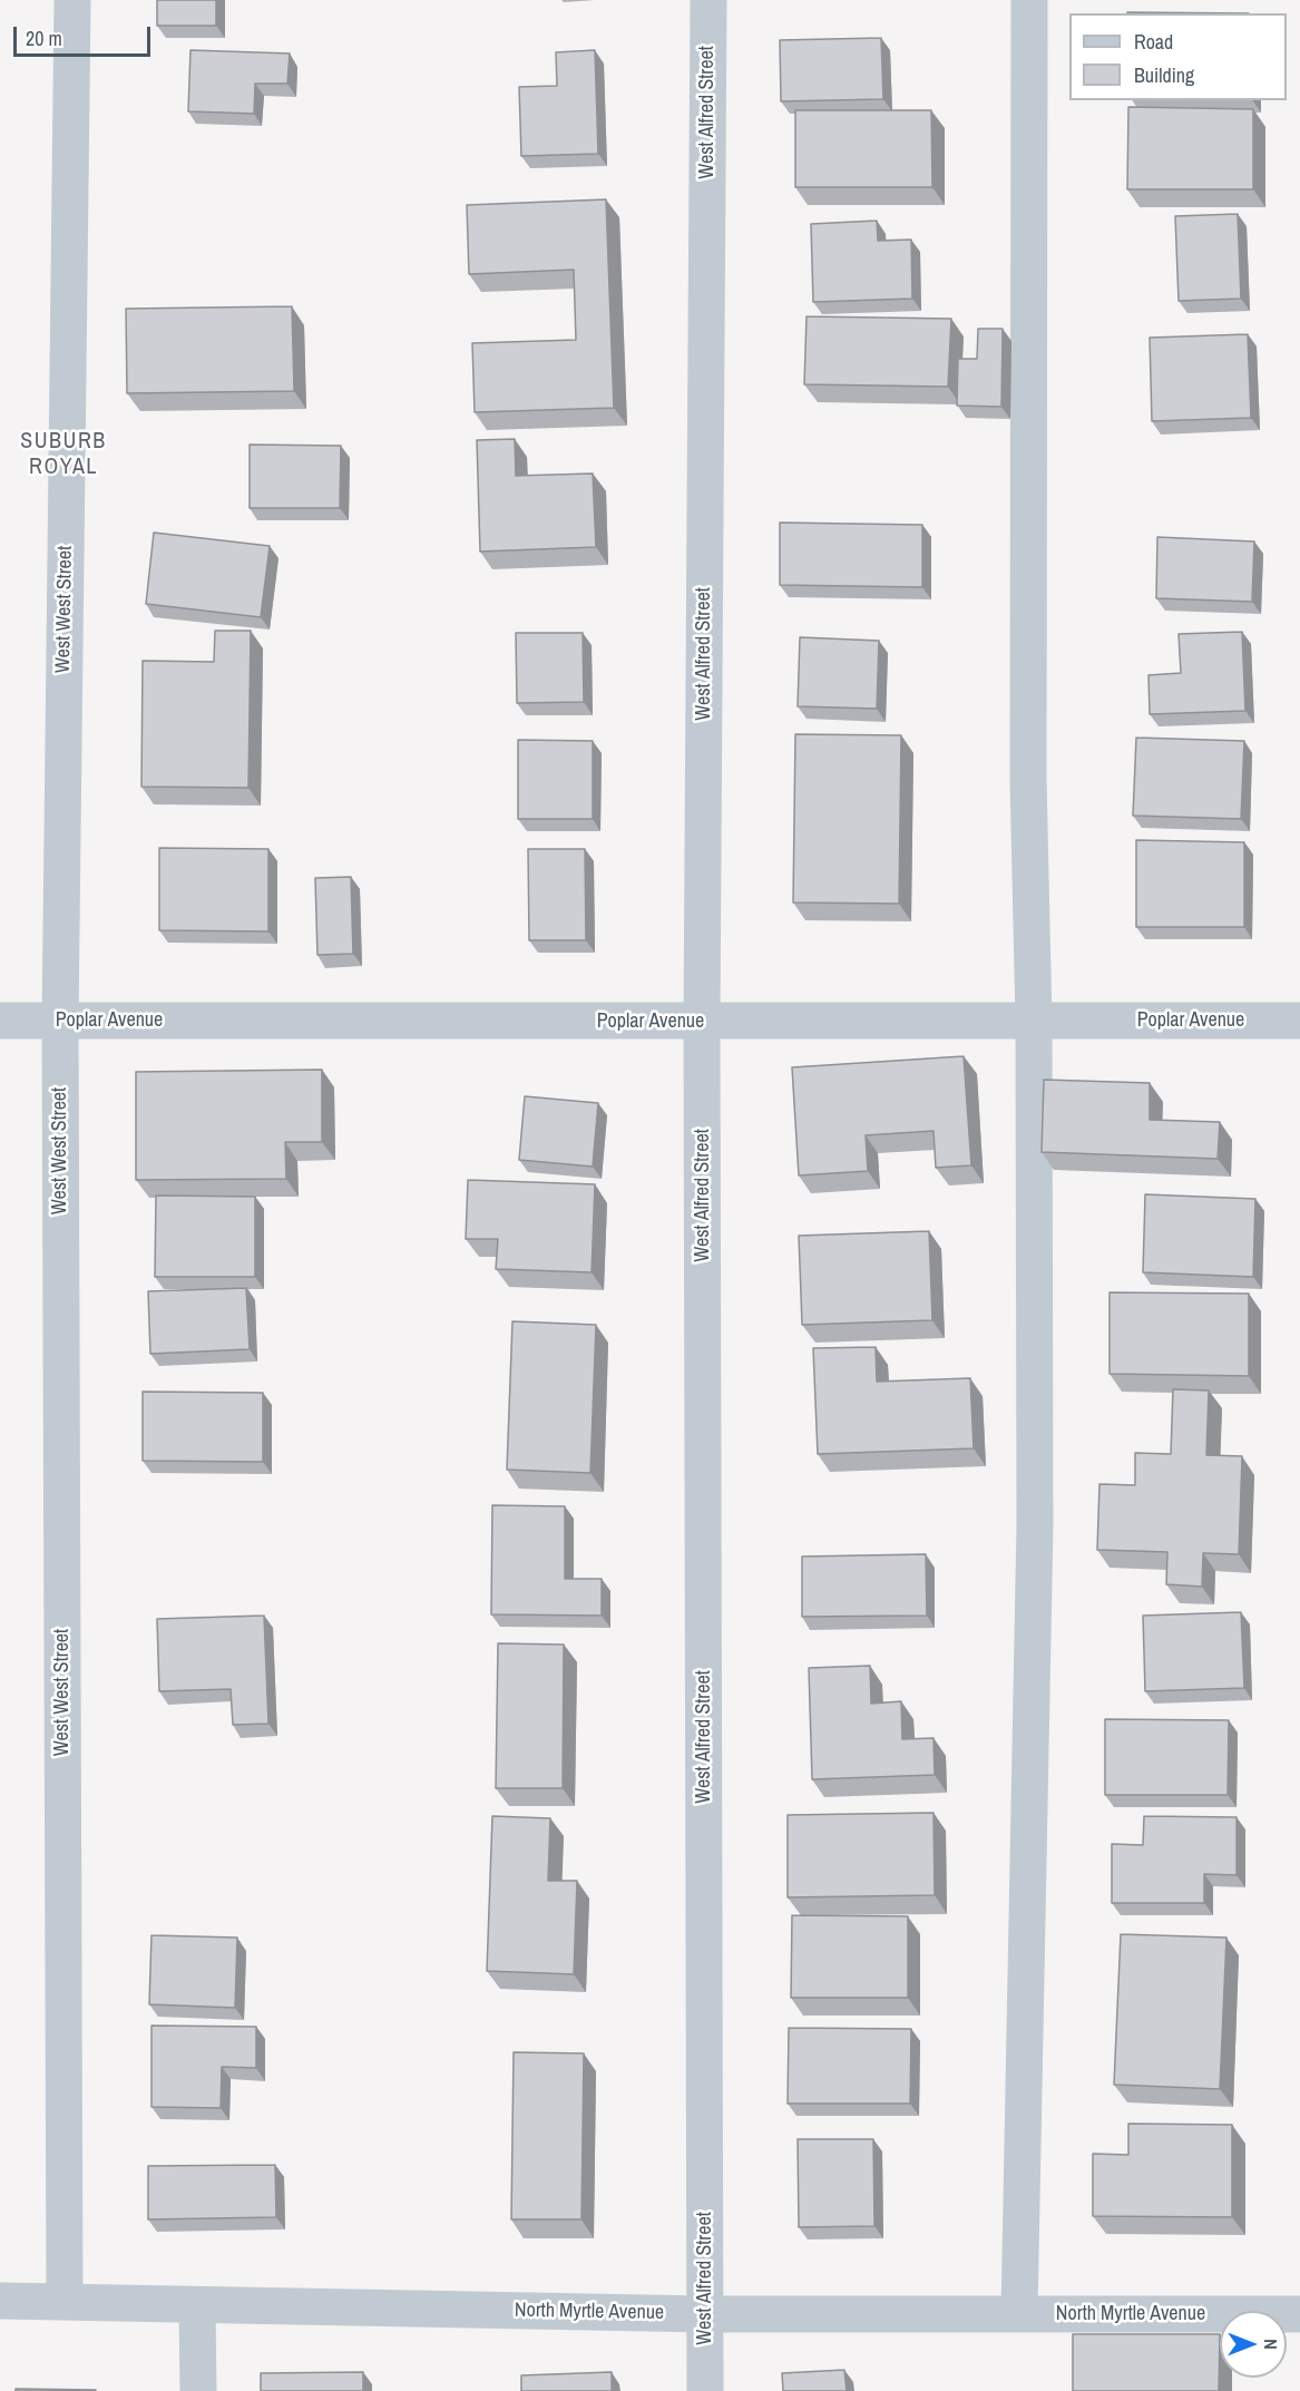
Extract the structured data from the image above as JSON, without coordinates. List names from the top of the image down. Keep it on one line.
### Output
{"streets":{"street":["West Alfred Street","West West Street","Poplar Avenue","North Myrtle Avenue"]},"crossings":[["West Alfred Street","Poplar Avenue"],["West Alfred Street","North Myrtle Avenue"],["West West Street","Poplar Avenue"],["West West Street","North Myrtle Avenue"]],"districts":["SUBURB ROYAL"],"legend":["Road","Building"],"scale_bar":"20 m","north":"right"}
